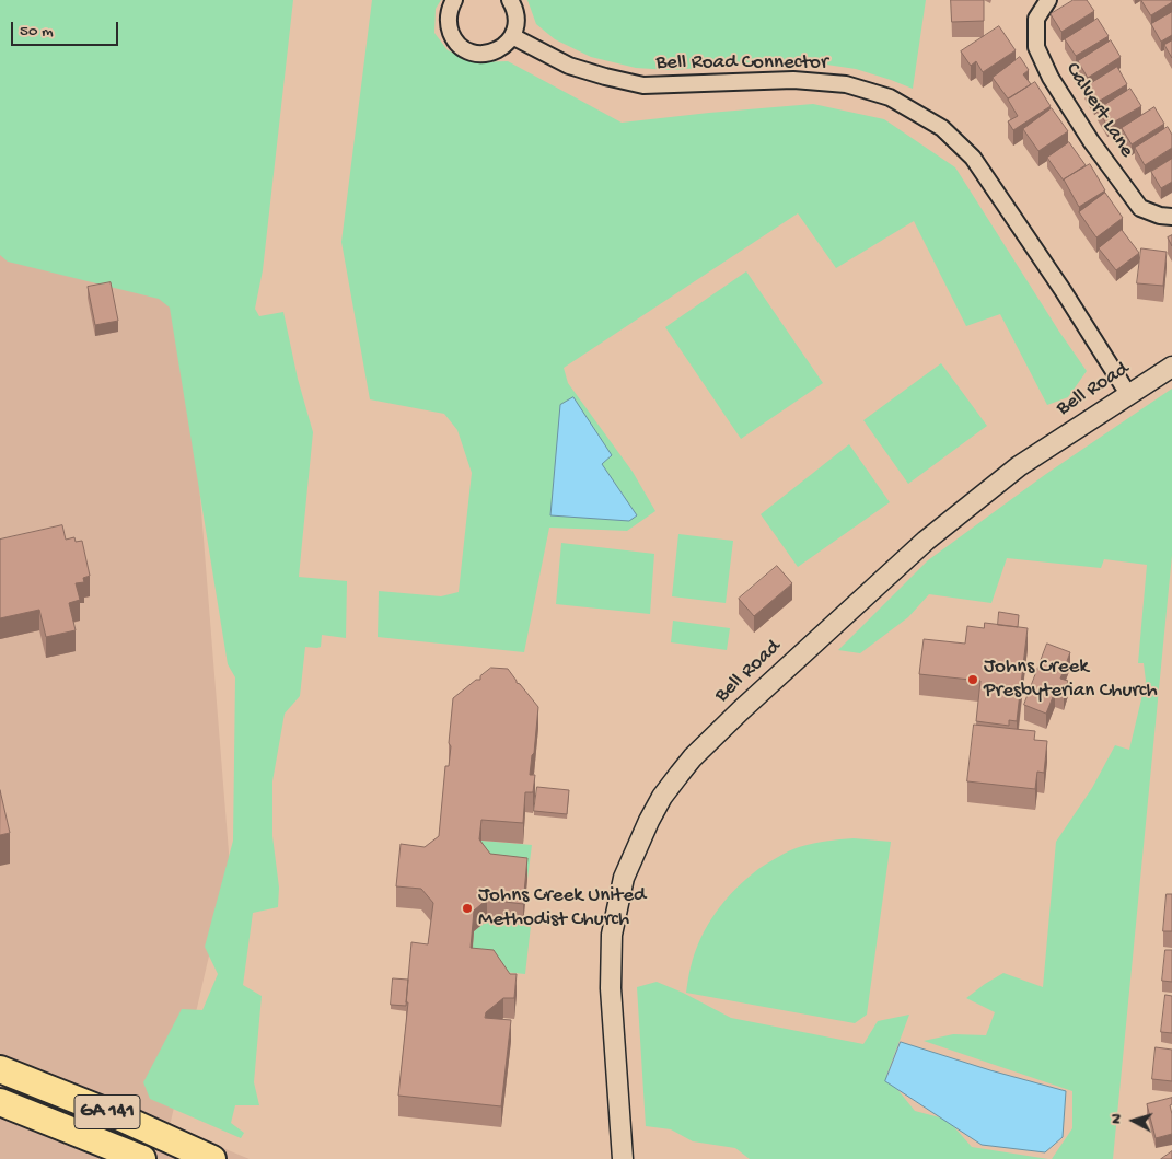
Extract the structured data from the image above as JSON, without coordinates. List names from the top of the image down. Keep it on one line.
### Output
{"streets":{"highway":["GA 141"],"street":["Bell Road Connector","Calvert Lane","Bell Road"]},"crossings":[["Bell Road Connector","Bell Road"]],"places":["Johns Creek Presbyterian Church","Johns Creek United Methodist Church"],"scale_bar":"50 m","north":"left"}
